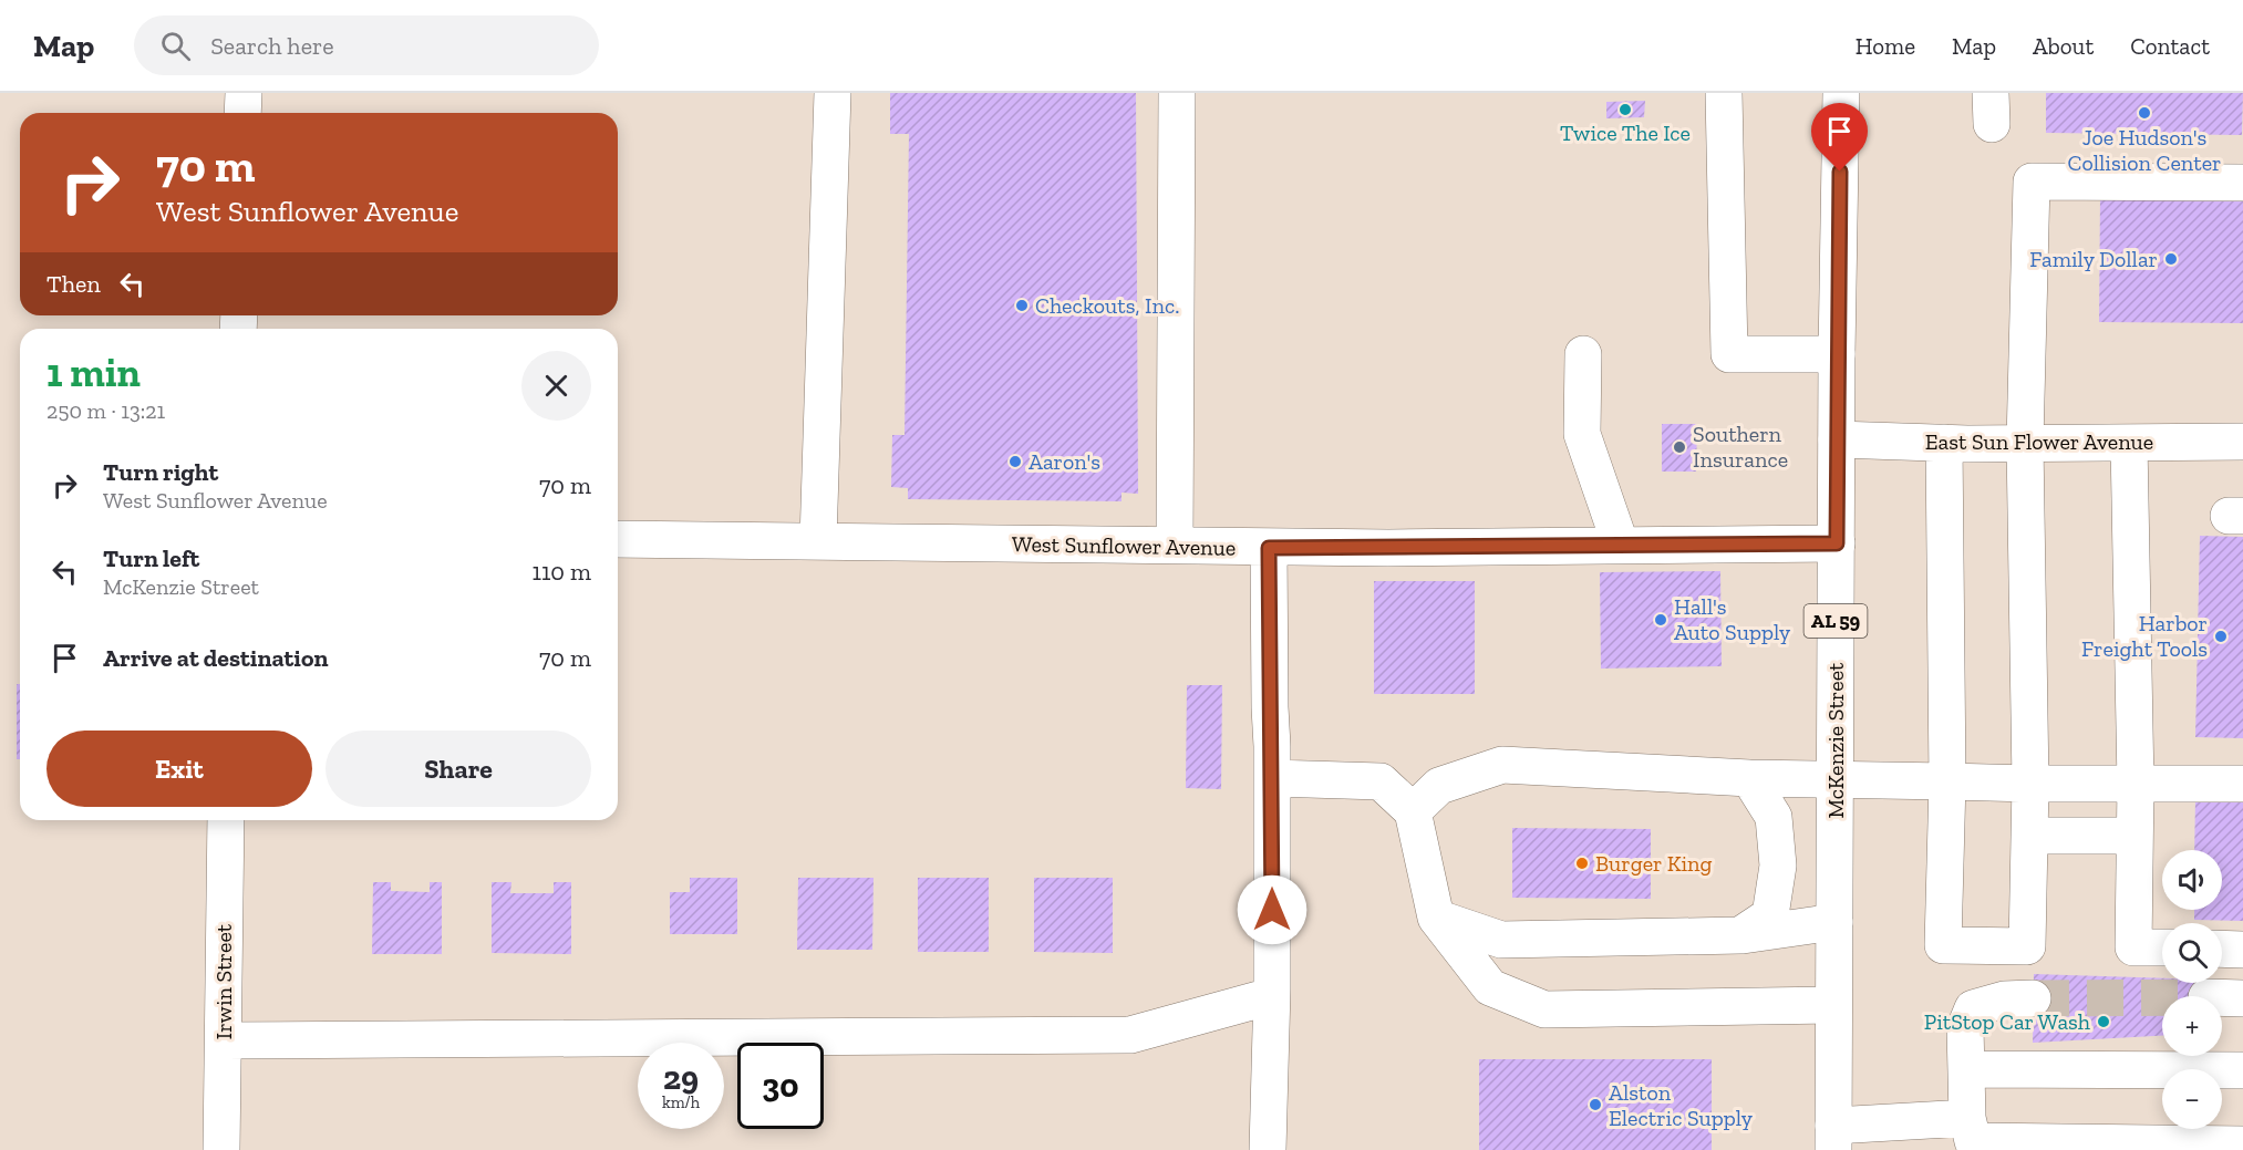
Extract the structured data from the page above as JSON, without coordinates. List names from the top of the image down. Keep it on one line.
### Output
{"streets":{"street":["East Sun Flower Avenue","West Sunflower Avenue","AL 59","McKenzie Street","Irwin Street"]},"crossings":[["East Sun Flower Avenue","McKenzie Street"],["West Sunflower Avenue","McKenzie Street"]],"places":["Twice The Ice","Joe Hudson's Collision Center","Family Dollar","Checkouts, Inc.","Southern Insurance","Aaron's","Hall's Auto Supply","Harbor Freight Tools","Burger King","PitStop Car Wash","Alston Electric Supply"],"page":{"header":"Map","search":"Search here","nav":["Home","Map","About","Contact"],"turn":["70 m","West Sunflower Avenue"],"then":"Then","heading":["1 min","250 m · 13:21"],"list":[{"name":"Turn right","note":"West Sunflower Avenue","value":"70 m"},{"name":"Turn left","note":"McKenzie Street","value":"110 m"},{"name":"Arrive at destination","value":"70 m"}],"buttons":["Exit","Share"],"map_buttons":["+","−"],"speed":"29 km/h","limit":"30"}}
